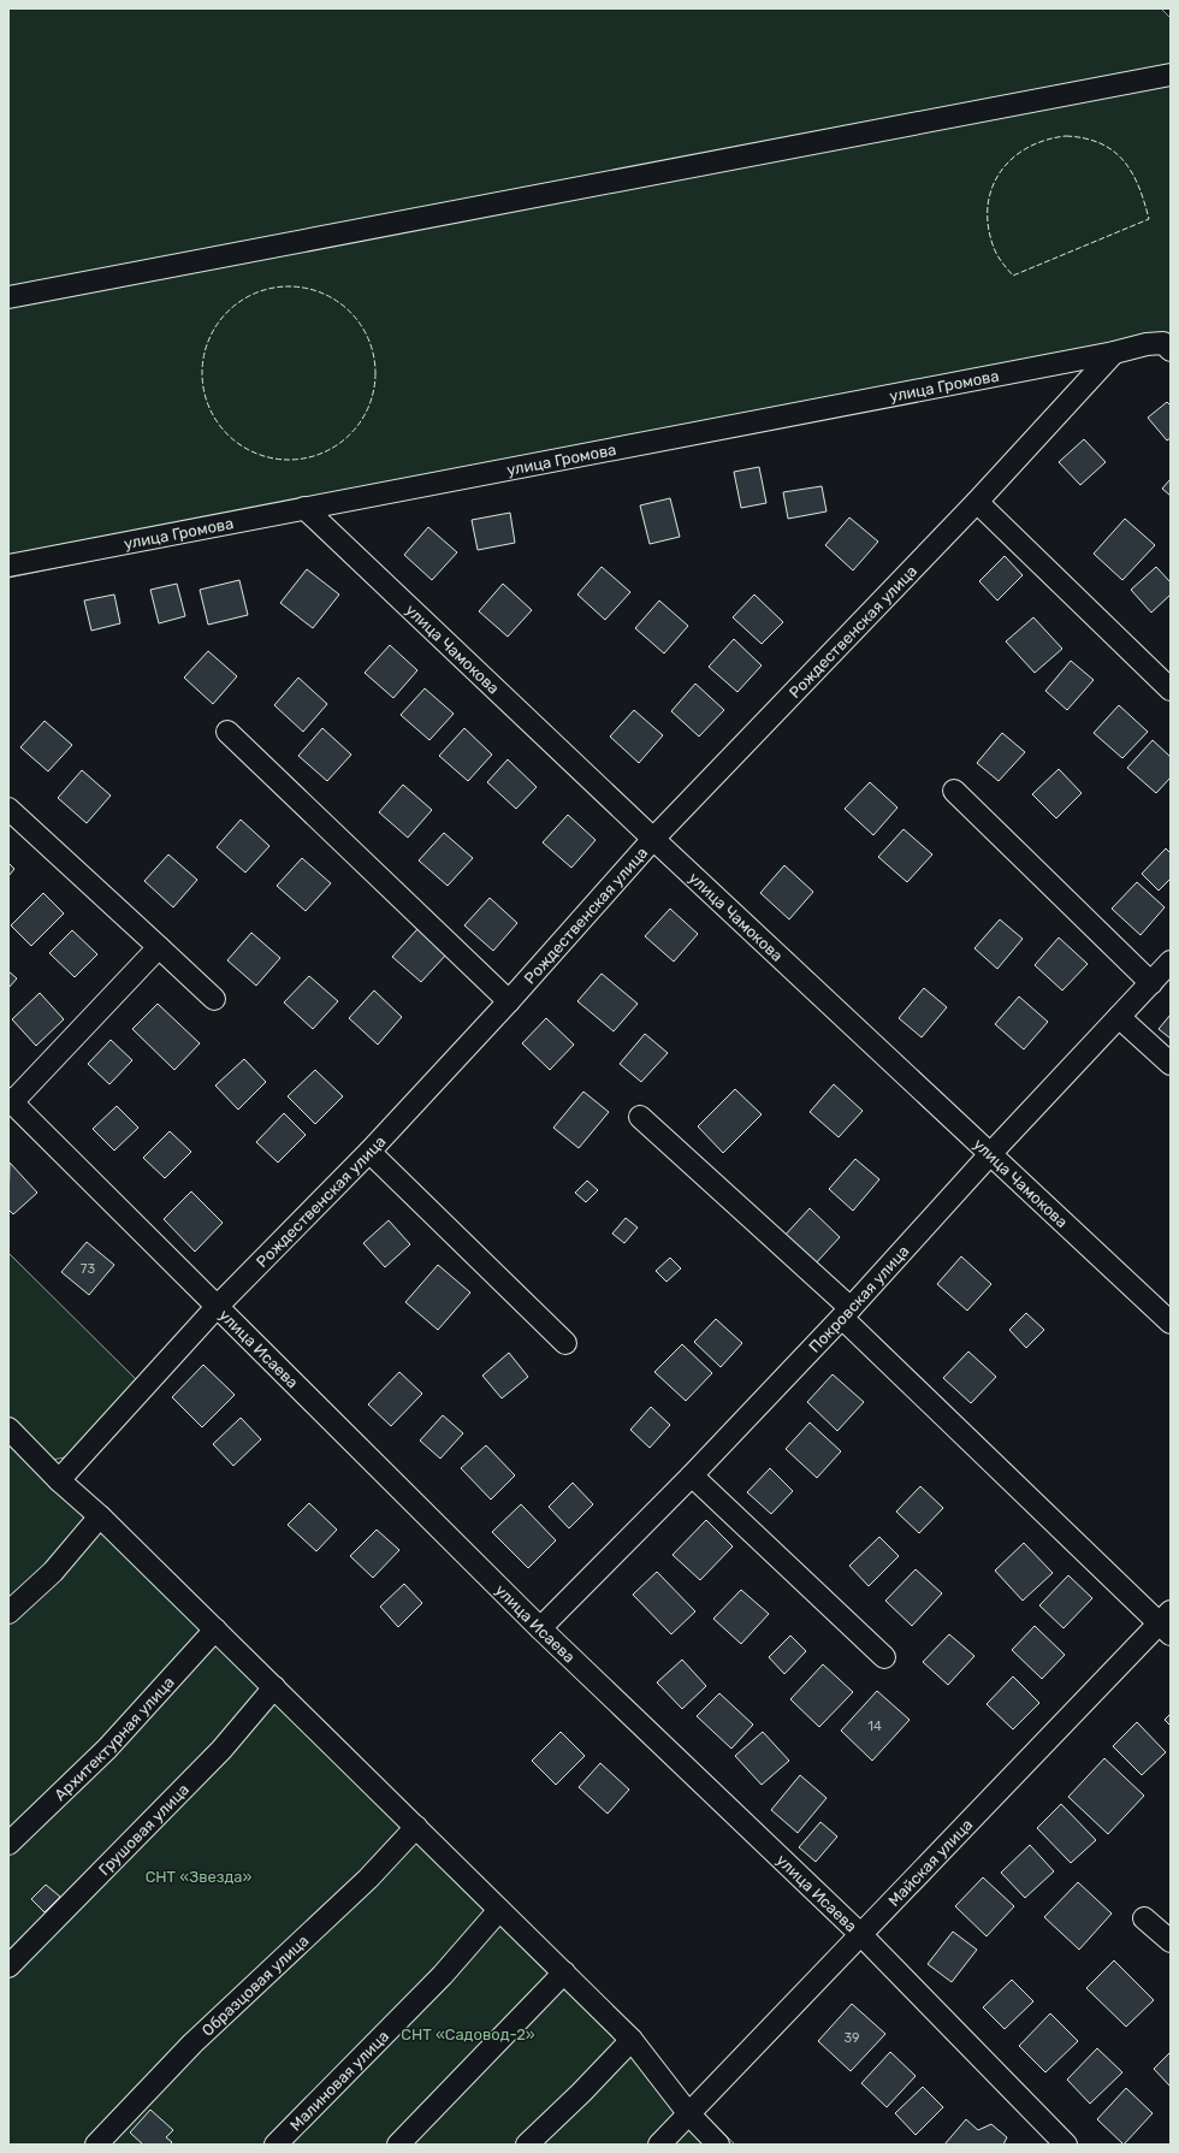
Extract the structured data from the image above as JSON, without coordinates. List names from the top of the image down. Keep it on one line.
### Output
{"streets":{"street":["улица Громова","Рождественская улица","улица Чамокова","Покровская улица","улица Исаева","Архитектурная улица","Грушовая улица","Майская улица","Образцовая улица","Малиновая улица"]},"crossings":[["улица Громова","Рождественская улица"],["улица Громова","улица Чамокова"],["Рождественская улица","улица Чамокова"],["Рождественская улица","улица Исаева"],["улица Чамокова","Покровская улица"],["Покровская улица","улица Исаева"],["улица Исаева","Майская улица"]],"parks":["СНТ «Звезда»","СНТ «Садовод-2»"],"house_numbers":["73","14","39"]}
